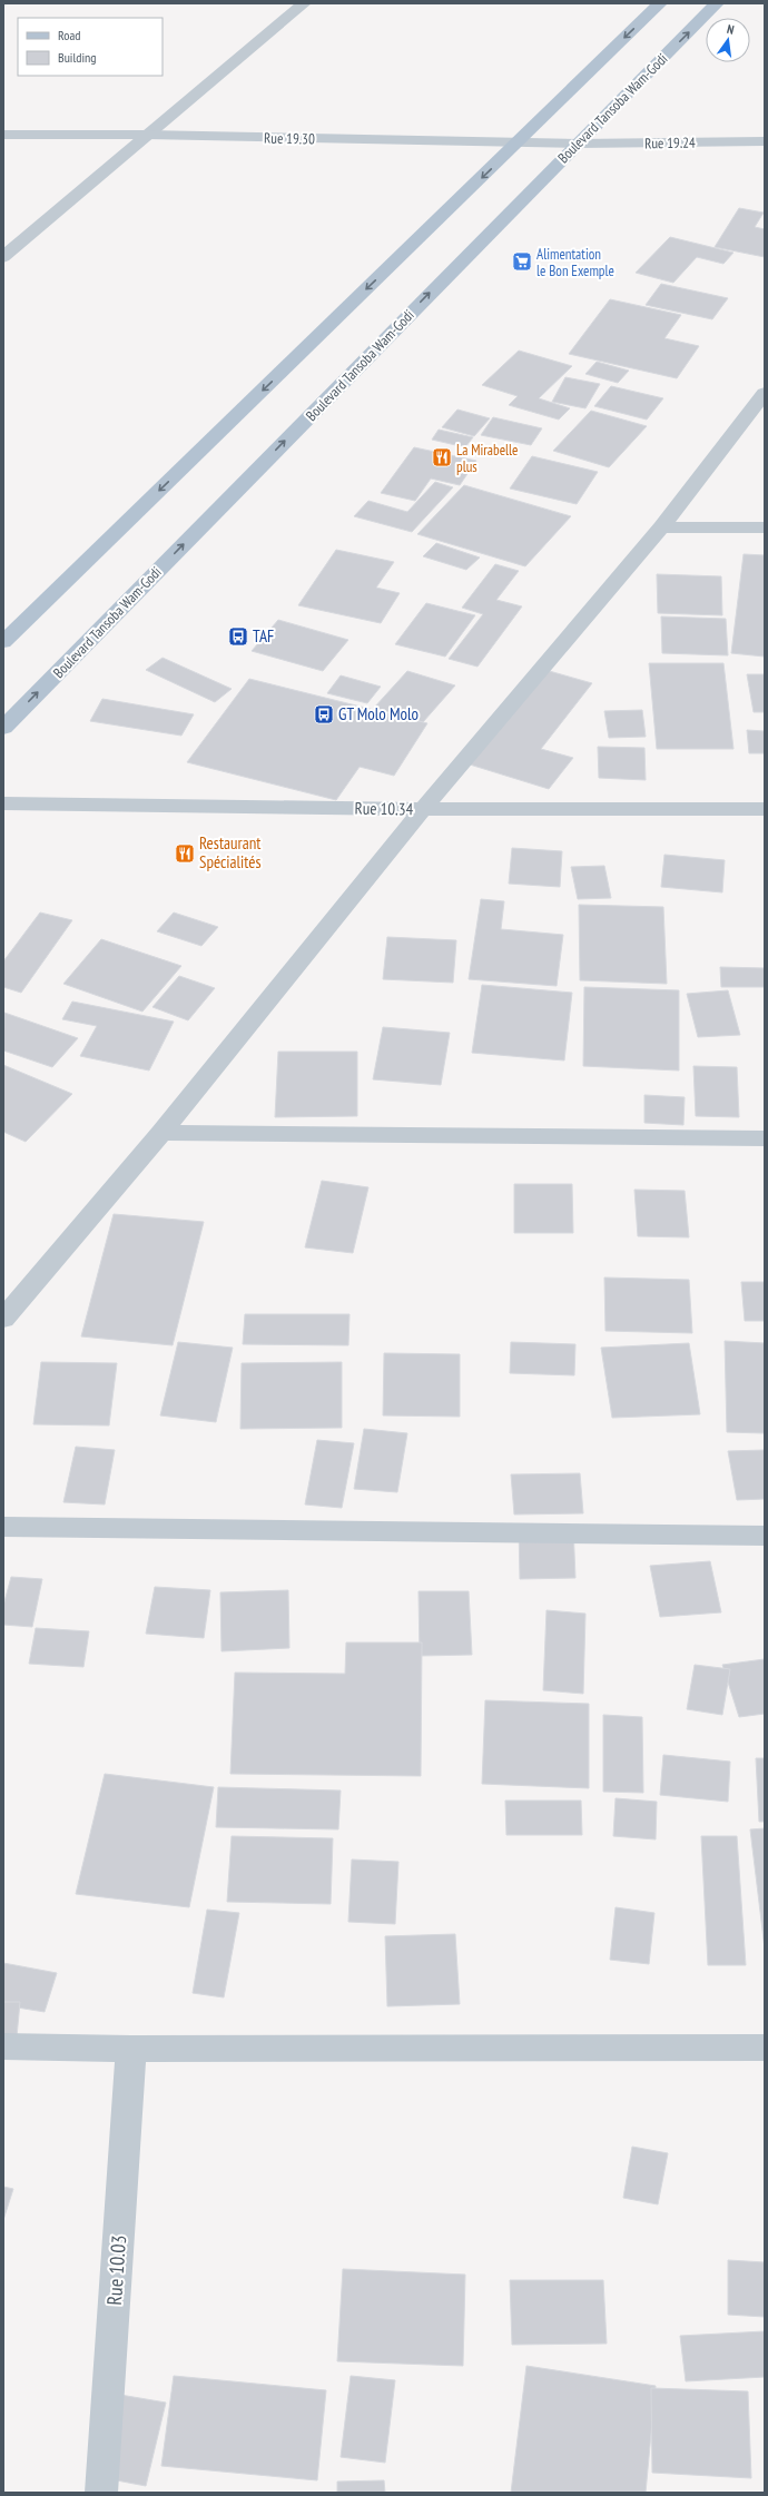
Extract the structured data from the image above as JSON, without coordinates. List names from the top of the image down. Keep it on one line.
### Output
{"streets":{"main road":["Boulevard Tansoba Wam-Godi"],"street":["Rue 19.30","Rue 19.24","Rue 10.34","Rue 10.03"]},"crossings":[["Boulevard Tansoba Wam-Godi","Rue 19.30"],["Boulevard Tansoba Wam-Godi","Rue 19.24"],["Rue 19.30","Rue 19.24"]],"places":{"supermarket":["Alimentation le Bon Exemple"],"restaurant":["La Mirabelle plus","Restaurant Spécialités"],"bus stop":["TAF","GT Molo Molo"]},"legend":["Road","Building"],"north":"top"}
